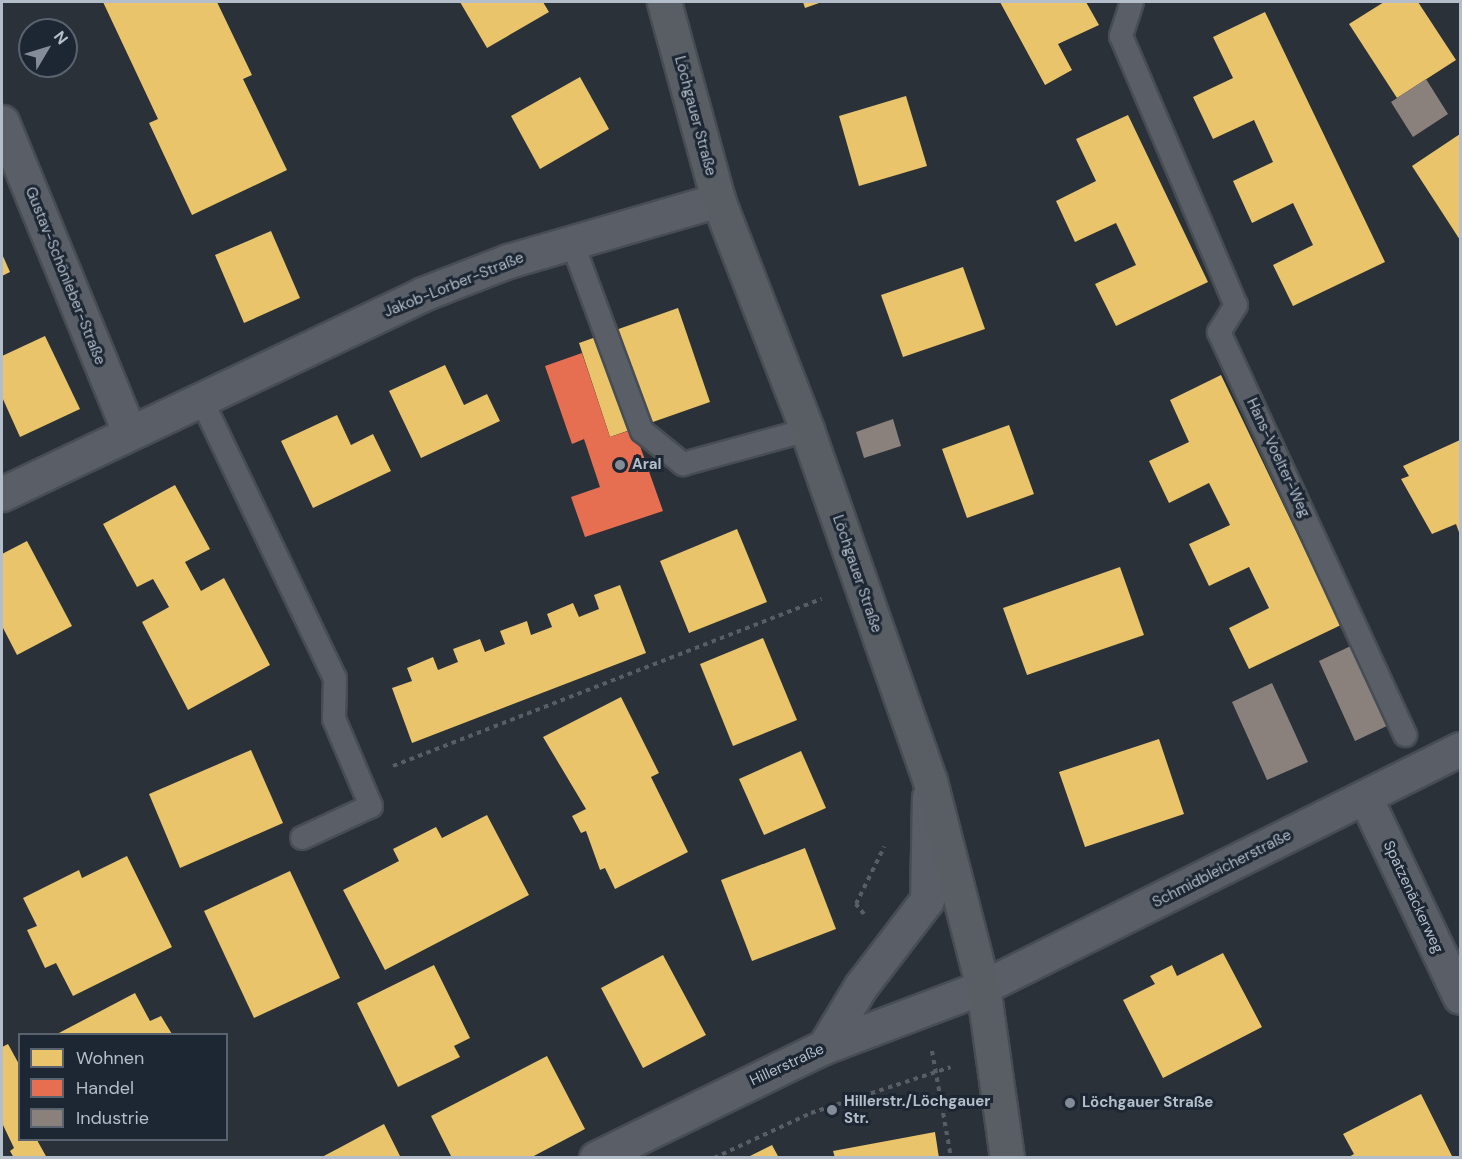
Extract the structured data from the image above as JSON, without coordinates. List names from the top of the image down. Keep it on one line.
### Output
{"streets":{"main road":["Löchgauer Straße"],"street":["Gustav-Schönleber-Straße","Jakob-Lorber-Straße","Schmidbleicherstraße","Spatzenäckerweg","Hillerstraße"],"lane":["Hans-Voelter-Weg"]},"crossings":[["Löchgauer Straße","Jakob-Lorber-Straße"],["Löchgauer Straße","Schmidbleicherstraße"],["Löchgauer Straße","Hillerstraße"],["Gustav-Schönleber-Straße","Jakob-Lorber-Straße"],["Schmidbleicherstraße","Spatzenäckerweg"],["Schmidbleicherstraße","Hillerstraße"]],"places":["Aral","Löchgauer Straße","Hillerstr./Löchgauer Str."],"legend":["Wohnen","Handel","Industrie"],"north":"top right"}
